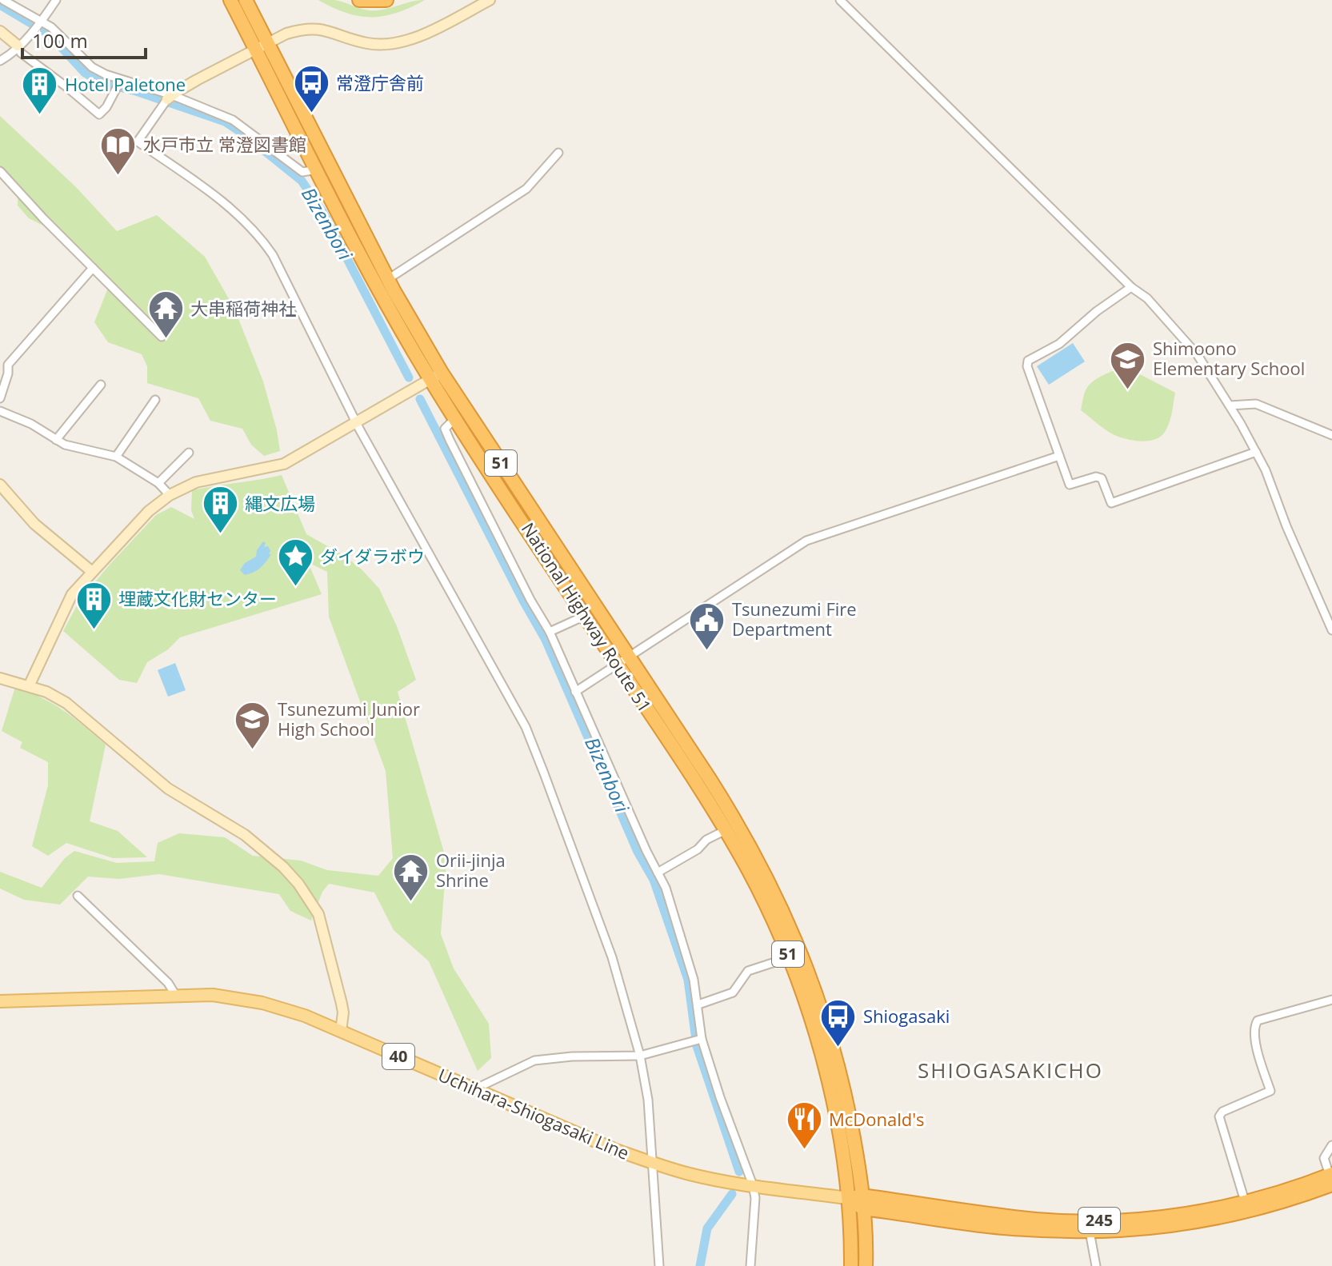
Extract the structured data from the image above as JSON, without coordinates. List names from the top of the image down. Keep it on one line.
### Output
{"streets":{"highway":["51","National Highway Route 51","245"],"main road":["40","Uchihara-Shiogasaki Line"]},"crossings":[["National Highway Route 51","Uchihara-Shiogasaki Line"],["National Highway Route 51","245"],["Uchihara-Shiogasaki Line","245"]],"districts":["SHIOGASAKICHO"],"water":["Bizenbori"],"places":{"bus stop":["常澄庁舎前","Shiogasaki"],"building":["Hotel Paletone","縄文広場","埋蔵文化財センター"],"library":["水戸市立 常澄図書館"],"temple":["大串稲荷神社","Orii-jinja Shrine"],"school or university":["Shimoono Elementary School","Tsunezumi Junior High School"],"place":["ダイダラボウ"],"public building":["Tsunezumi Fire Department"],"restaurant":["McDonald's"]},"scale_bar":"100 m"}
